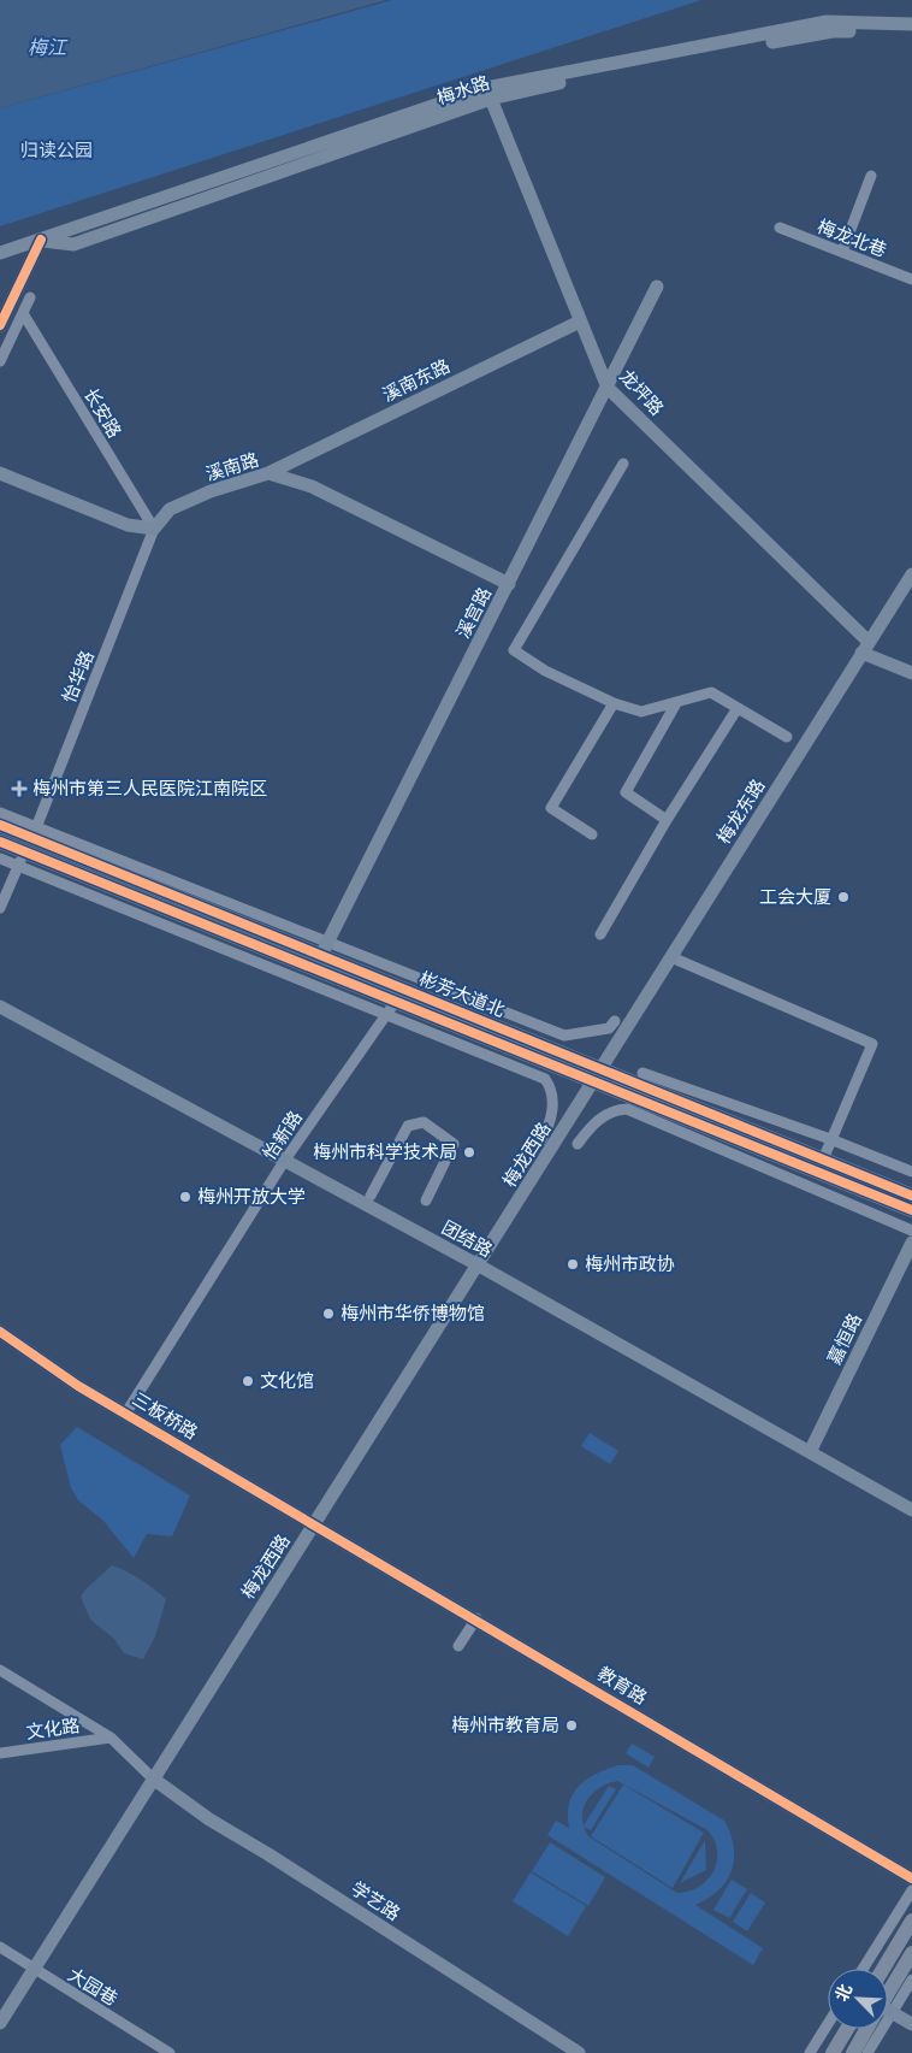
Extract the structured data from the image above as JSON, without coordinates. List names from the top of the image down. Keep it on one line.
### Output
{"streets":{"main road":["彬芳大道北"],"street":["梅水路","梅龙北巷","溪南东路","龙坪路","长安路","溪南路","溪宫路","怡华路","梅龙东路","怡新路","梅龙西路","团结路","嘉恒路","三板桥路","教育路","文化路","学艺路","大园巷"]},"crossings":[["梅水路","龙坪路"],["溪南东路","龙坪路"],["溪南东路","溪南路"],["龙坪路","溪宫路"],["龙坪路","梅龙东路"],["长安路","溪南路"],["长安路","怡华路"],["溪南路","溪宫路"],["溪南路","怡华路"],["溪宫路","彬芳大道北"],["怡华路","彬芳大道北"],["梅龙东路","彬芳大道北"],["梅龙东路","梅龙西路"],["彬芳大道北","怡新路"],["彬芳大道北","梅龙西路"],["怡新路","团结路"],["怡新路","三板桥路"],["梅龙西路","团结路"],["梅龙西路","三板桥路"],["梅龙西路","教育路"],["梅龙西路","学艺路"],["梅龙西路","大园巷"],["团结路","嘉恒路"],["三板桥路","教育路"]],"water":["梅江"],"parks":["归读公园"],"places":{"health":["梅州市第三人民医院江南院区"],"other":["工会大厦","梅州市科学技术局","梅州开放大学","梅州市政协","梅州市华侨博物馆","文化馆","梅州市教育局"]},"north":"top left"}
